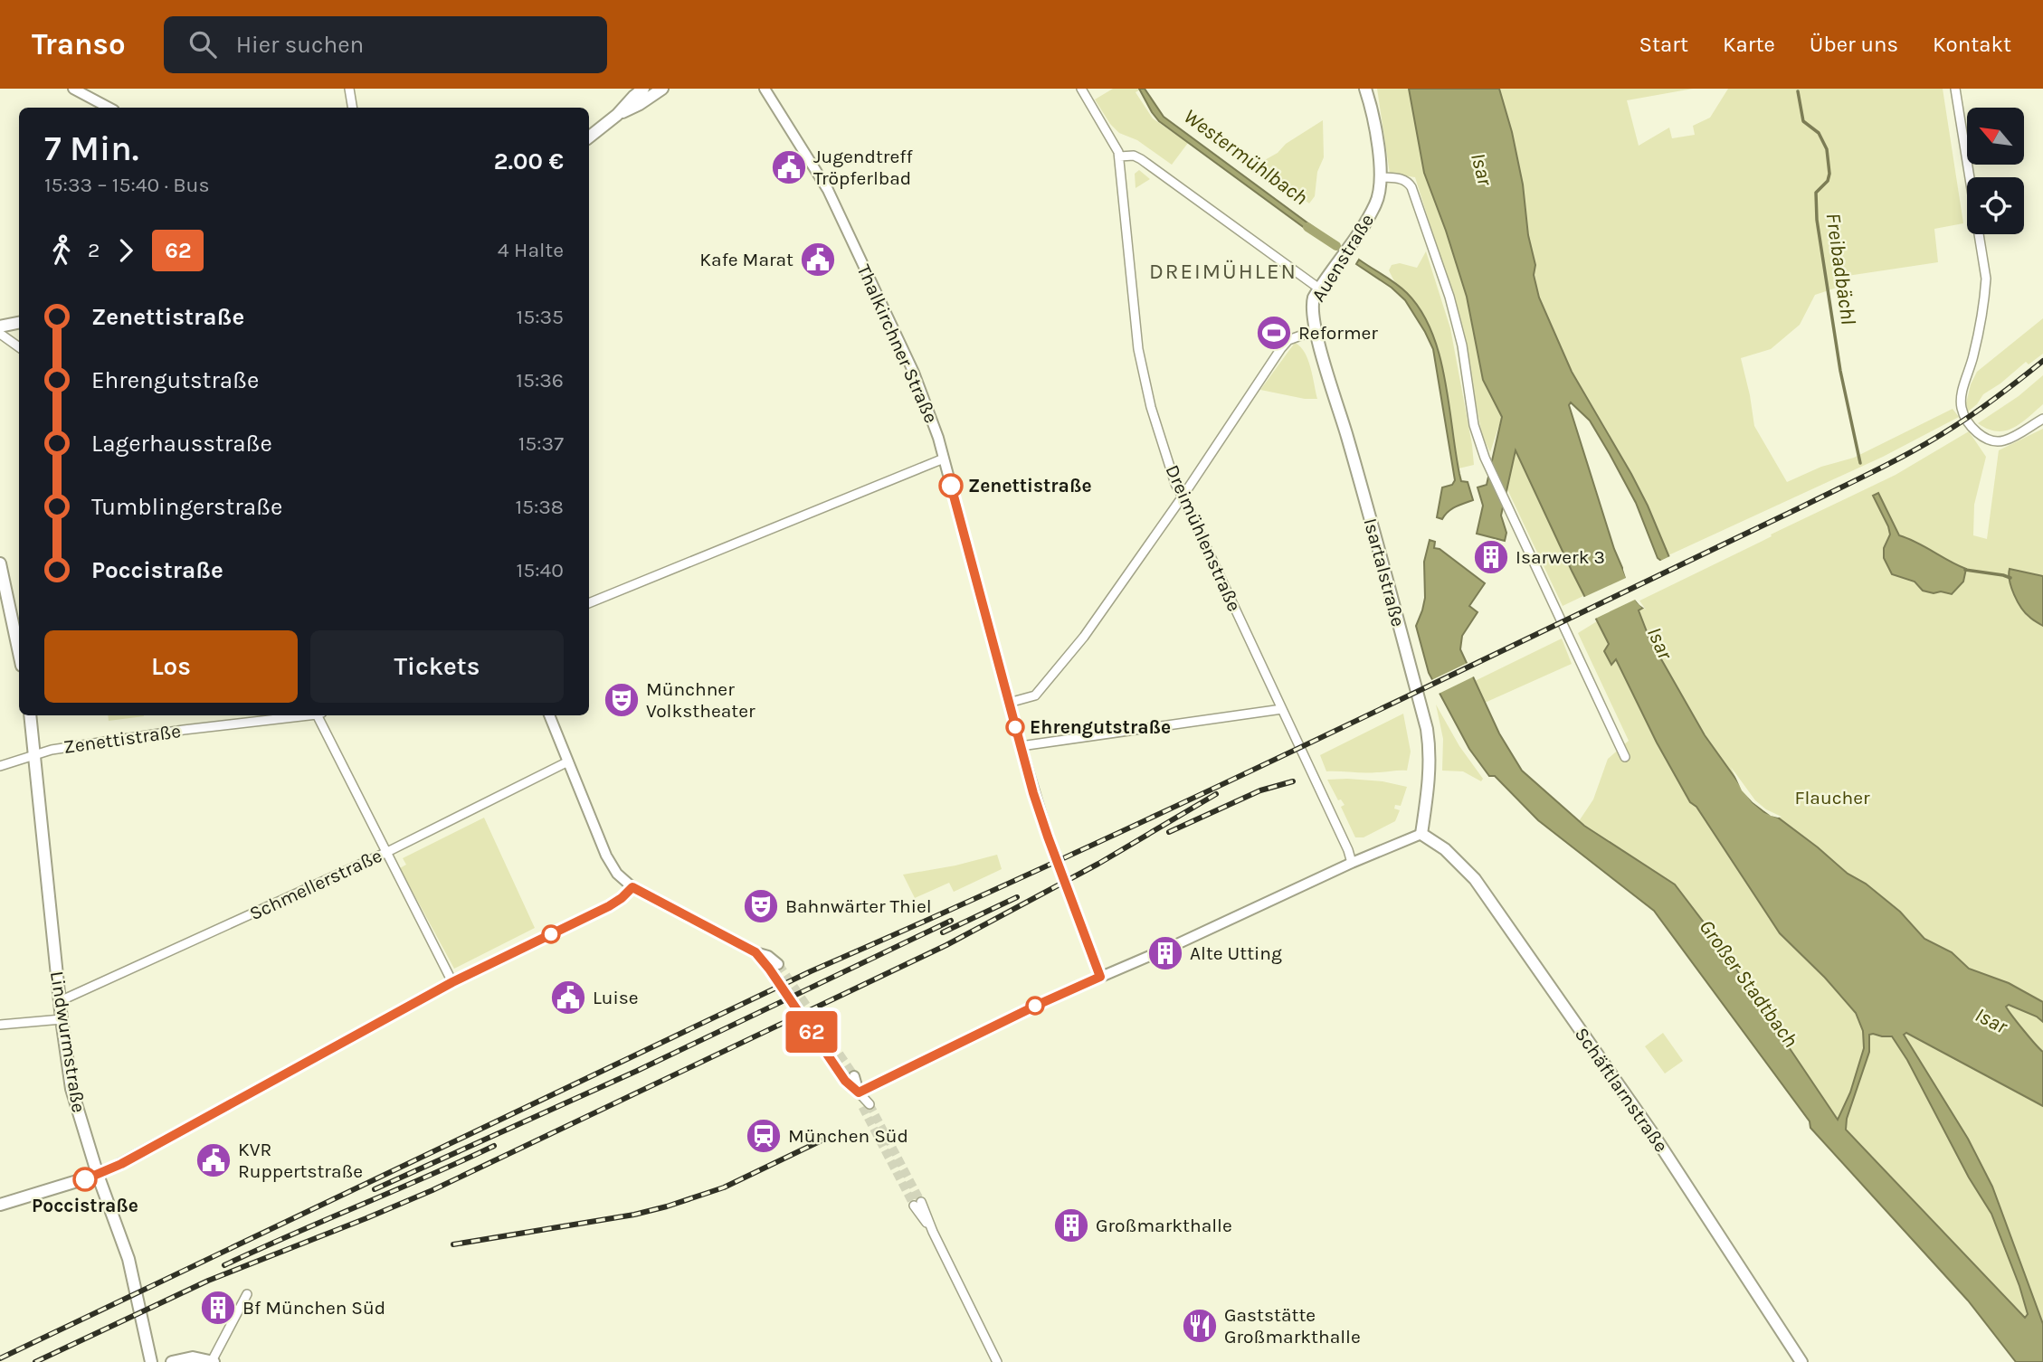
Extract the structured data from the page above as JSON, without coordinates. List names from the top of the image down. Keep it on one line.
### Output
{"streets":{"main road":["Auenstraße","Isartalstraße","Lindwurmstraße","Schäftlarnstraße"],"street":["Thalkirchner Straße","Dreimühlenstraße","Zenettistraße","Schmellerstraße"]},"crossings":[["Auenstraße","Isartalstraße"],["Isartalstraße","Schäftlarnstraße"],["Zenettistraße","Lindwurmstraße"],["Schmellerstraße","Lindwurmstraße"]],"districts":["DREIMÜHLEN"],"water":["Westermühlbach","Isar","Freibadbächl","Großer Stadtbach"],"parks":["Flaucher"],"places":{"public building":["Jugendtreff Tröpferlbad","Kafe Marat","Luise","KVR Ruppertstraße"],"sports":["Reformer"],"other":["Zenettistraße","Ehrengutstraße","Poccistraße"],"building":["Isarwerk 3","Alte Utting","Großmarkthalle","Bf München Süd"],"theatre":["Münchner Volkstheater","Bahnwärter Thiel"],"station":["München Süd"],"restaurant":["Gaststätte Großmarkthalle"]},"lines":["bus line 62"],"north":"top left","page":{"header":"Transo","search":"Hier suchen","nav":["Start","Karte","Über uns","Kontakt"],"on_map":"62","heading":["7 Min.","15:33 – 15:40 · Bus","2.00 €"],"legs":["2","62","4 Halte"],"list":[{"name":"Zenettistraße","value":"15:35"},{"name":"Ehrengutstraße","value":"15:36"},{"name":"Lagerhausstraße","value":"15:37"},{"name":"Tumblingerstraße","value":"15:38"},{"name":"Poccistraße","value":"15:40"}],"buttons":["Los","Tickets"]}}
